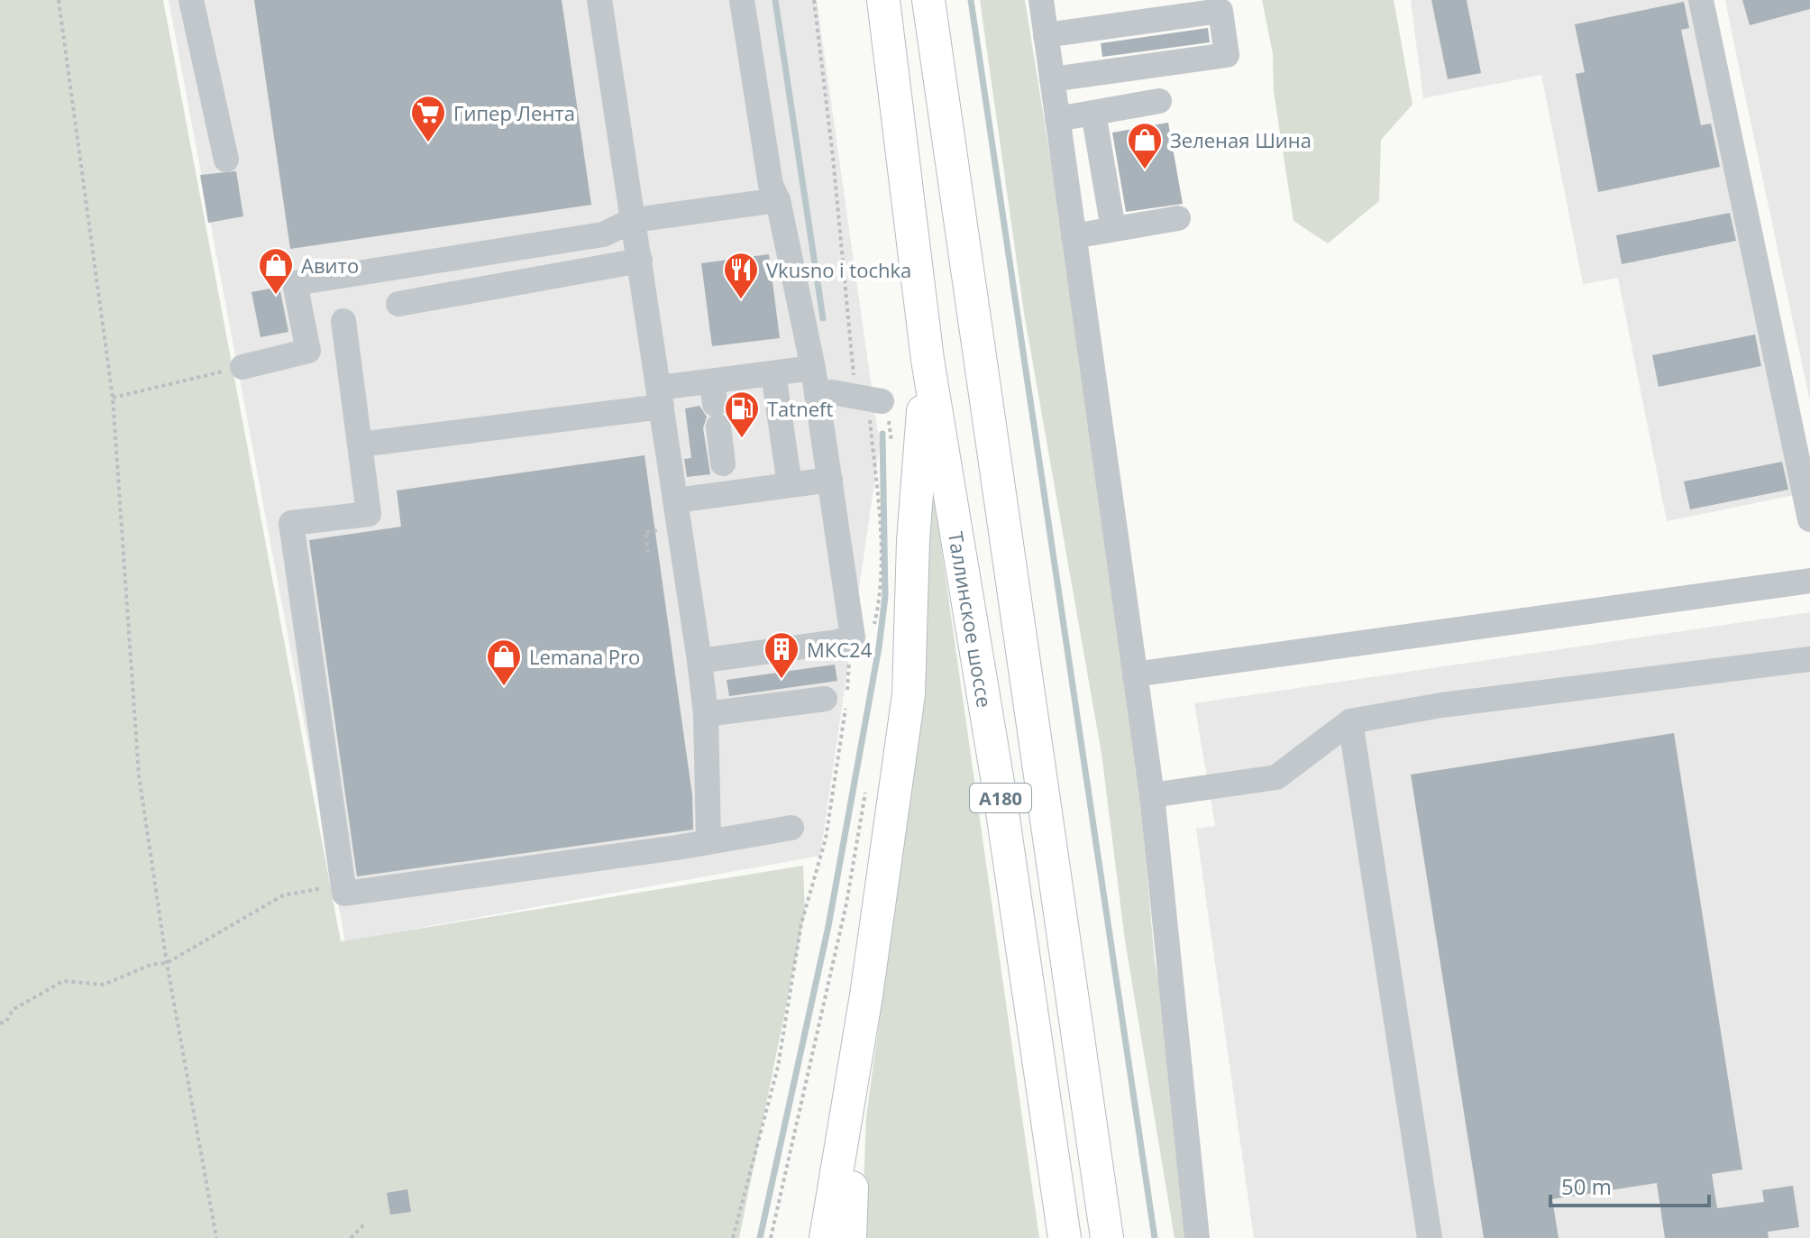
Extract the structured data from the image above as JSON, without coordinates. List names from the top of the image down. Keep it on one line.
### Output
{"streets":{"main road":["Таллинское шоссе","A180"]},"places":{"supermarket":["Гипер Лента"],"shop":["Зеленая Шина","Авито","Lemana Pro"],"restaurant":["Vkusno i tochka"],"fuel station":["Tatneft"],"building":["МКС24"]},"scale_bar":"50 m"}
